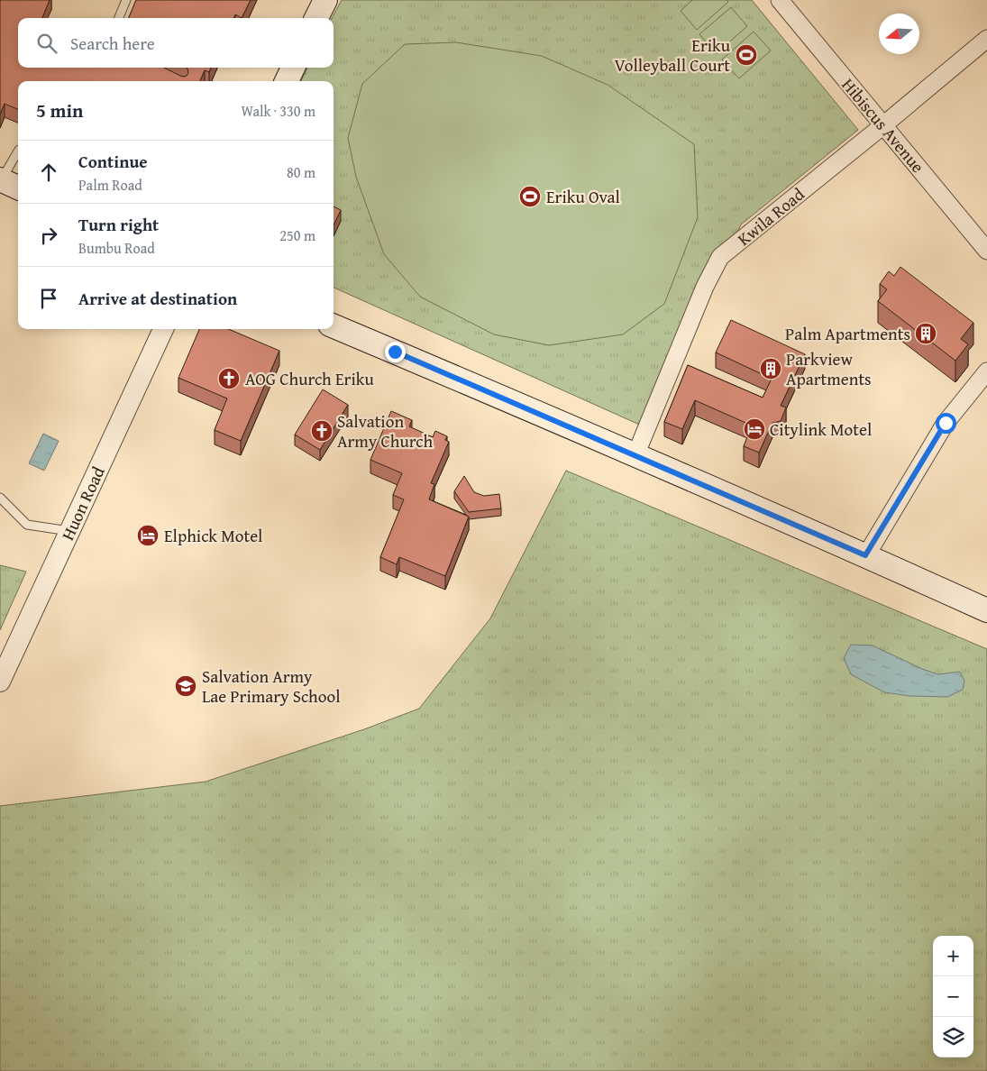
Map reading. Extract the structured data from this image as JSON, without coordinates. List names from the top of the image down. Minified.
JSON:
{"streets":{"street":["Hibiscus Avenue","Kwila Road","Huon Road"]},"crossings":[["Hibiscus Avenue","Kwila Road"]],"places":{"sports":["Eriku Volleyball Court","Eriku Oval"],"building":["Palm Apartments","Parkview Apartments"],"church":["AOG Church Eriku","Salvation Army Church"],"hotel":["Citylink Motel","Elphick Motel"],"school or university":["Salvation Army Lae Primary School"]},"north":"left","page":{"search":"Search here","heading":["5 min","Walk · 330 m"],"list":[["Continue","Palm Road","80 m"],["Turn right","Bumbu Road","250 m"],"Arrive at destination"],"map_buttons":["+","−"]}}
